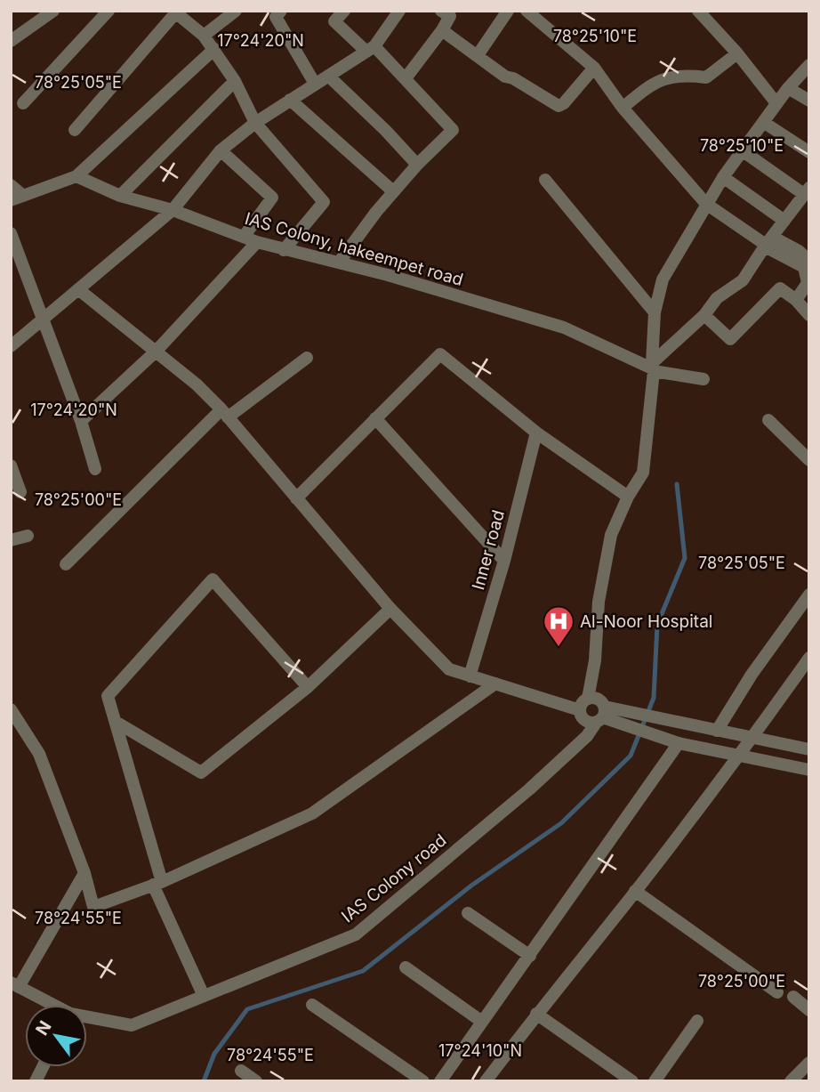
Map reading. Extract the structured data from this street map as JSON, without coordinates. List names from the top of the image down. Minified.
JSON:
{"streets":{"street":["IAS Colony, hakeempet road","Inner road","IAS Colony road"]},"places":{"hospital":["Al-Noor Hospital"]},"north":"top left","coordinates":["78°25'10\"E","17°24'20\"N","78°25'05\"E","78°25'00\"E","78°24'55\"E","17°24'10\"N"]}
